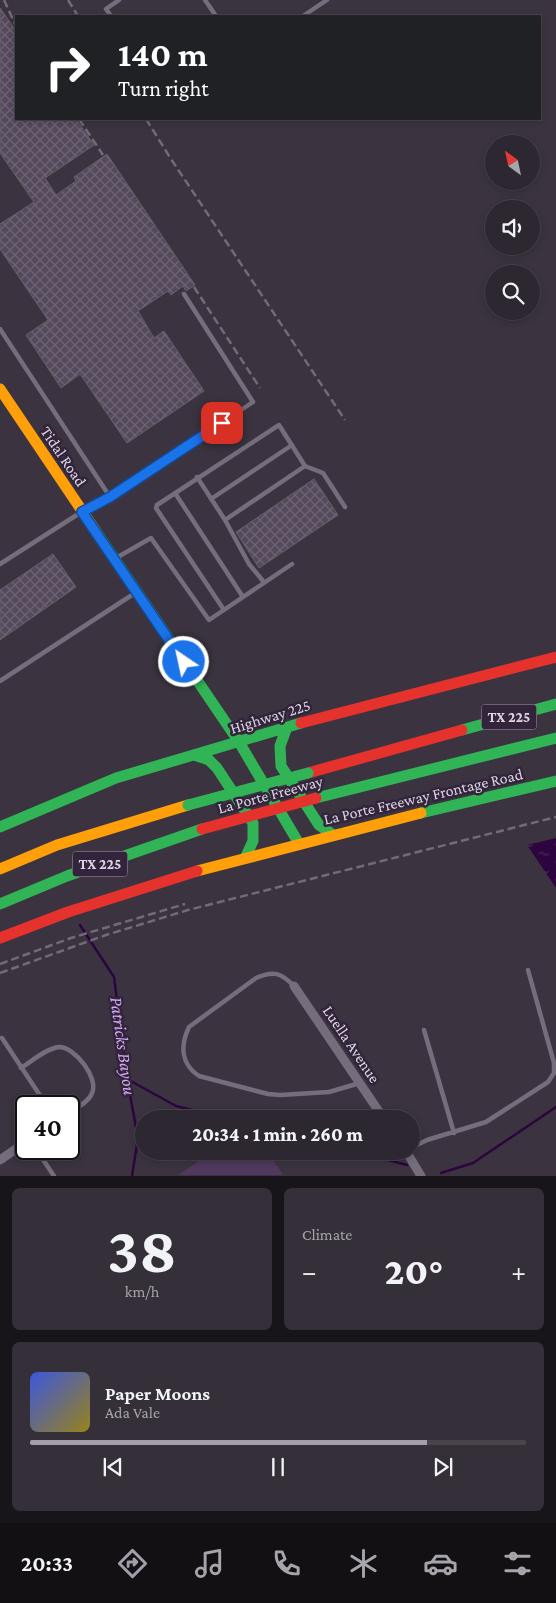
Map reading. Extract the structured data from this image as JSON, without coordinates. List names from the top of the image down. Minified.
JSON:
{"streets":{"main road":["Tidal Road","Highway 225","TX 225","La Porte Freeway","La Porte Freeway Frontage Road"],"street":["Luella Avenue"]},"crossings":[["Tidal Road","Highway 225"],["Tidal Road","La Porte Freeway Frontage Road"]],"water":["Patricks Bayou"],"north":"top left","page":{"turn":["140 m","Turn right"],"limit":"40","trip":"20:34 · 1 min · 260 m","tile":[["38","km/h"],"Climate"],"heat":["−","20°","+"],"song":["Paper Moons","Ada Vale"],"tabs":"20:33"}}
